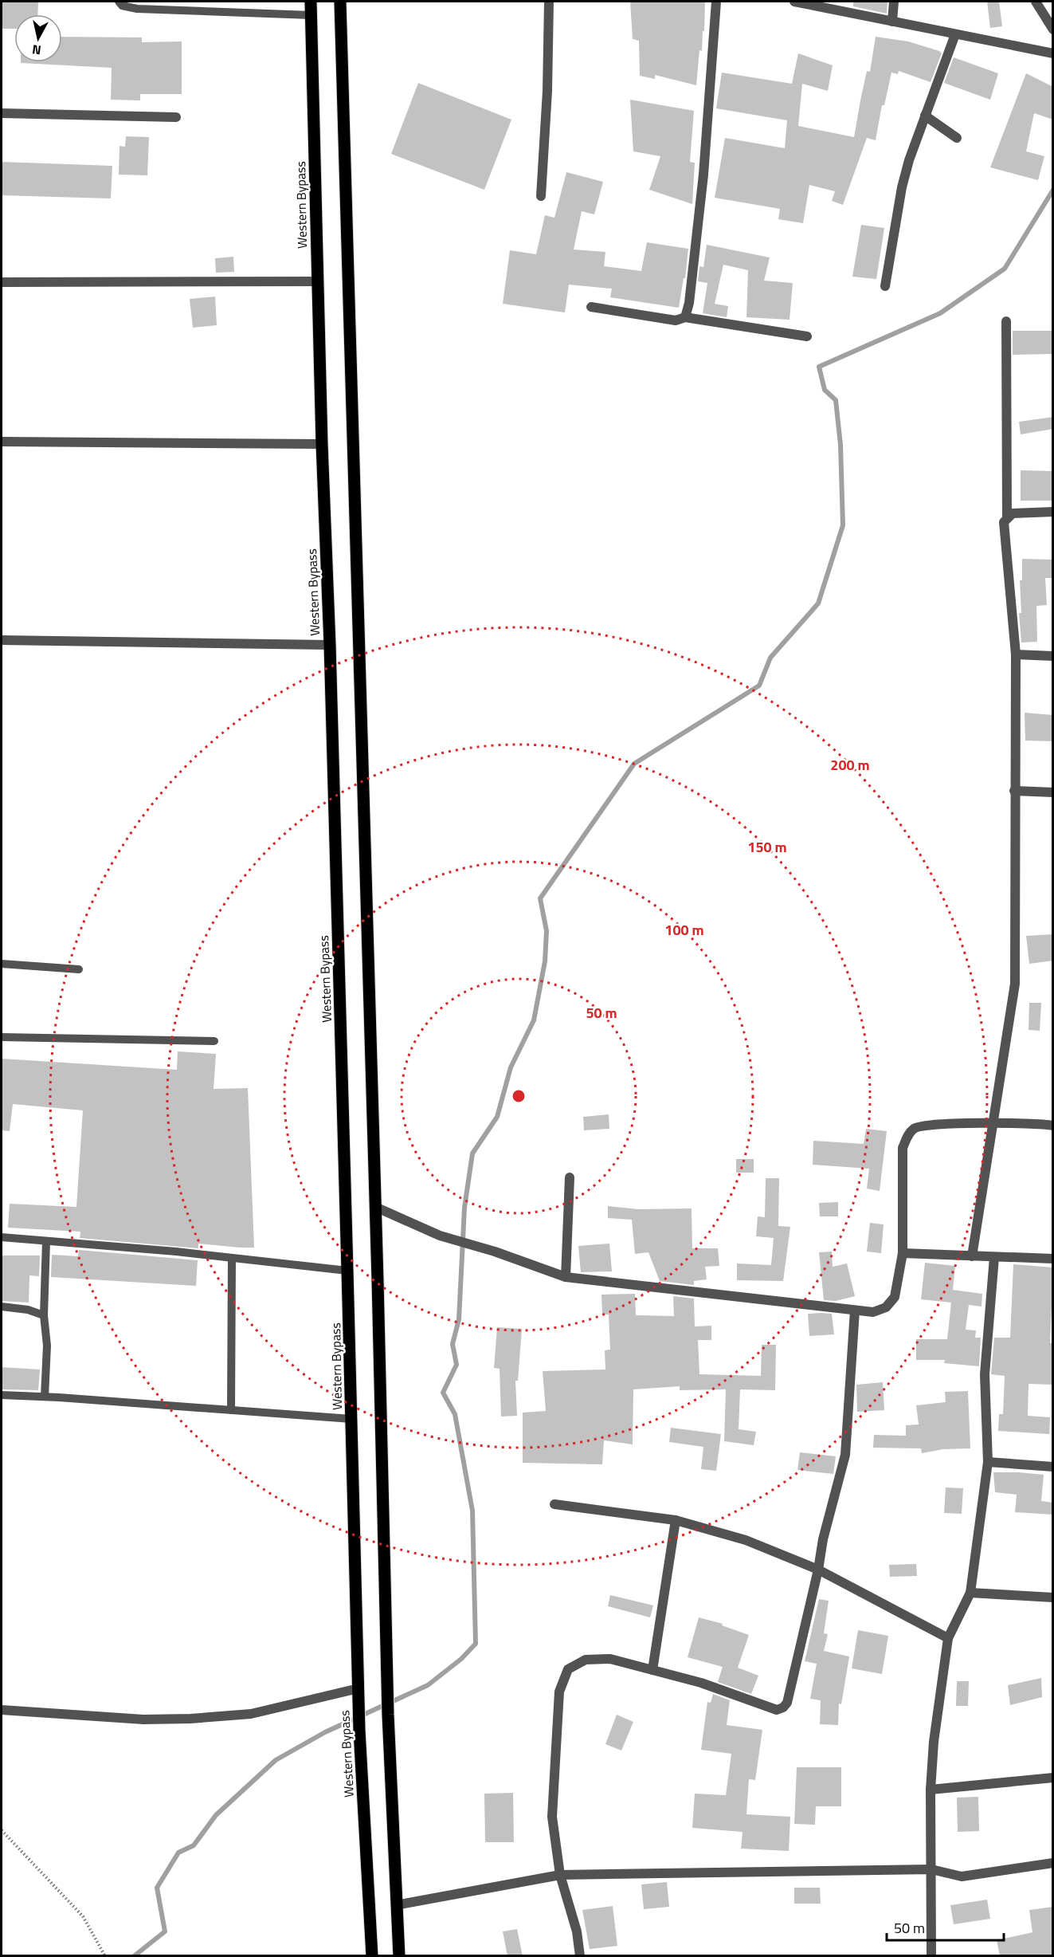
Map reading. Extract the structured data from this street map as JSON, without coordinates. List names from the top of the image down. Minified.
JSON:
{"streets":{"main road":["Western Bypass"]},"scale_bar":"50 m","north":"bottom","rings":["200 m","150 m","100 m","50 m"]}
